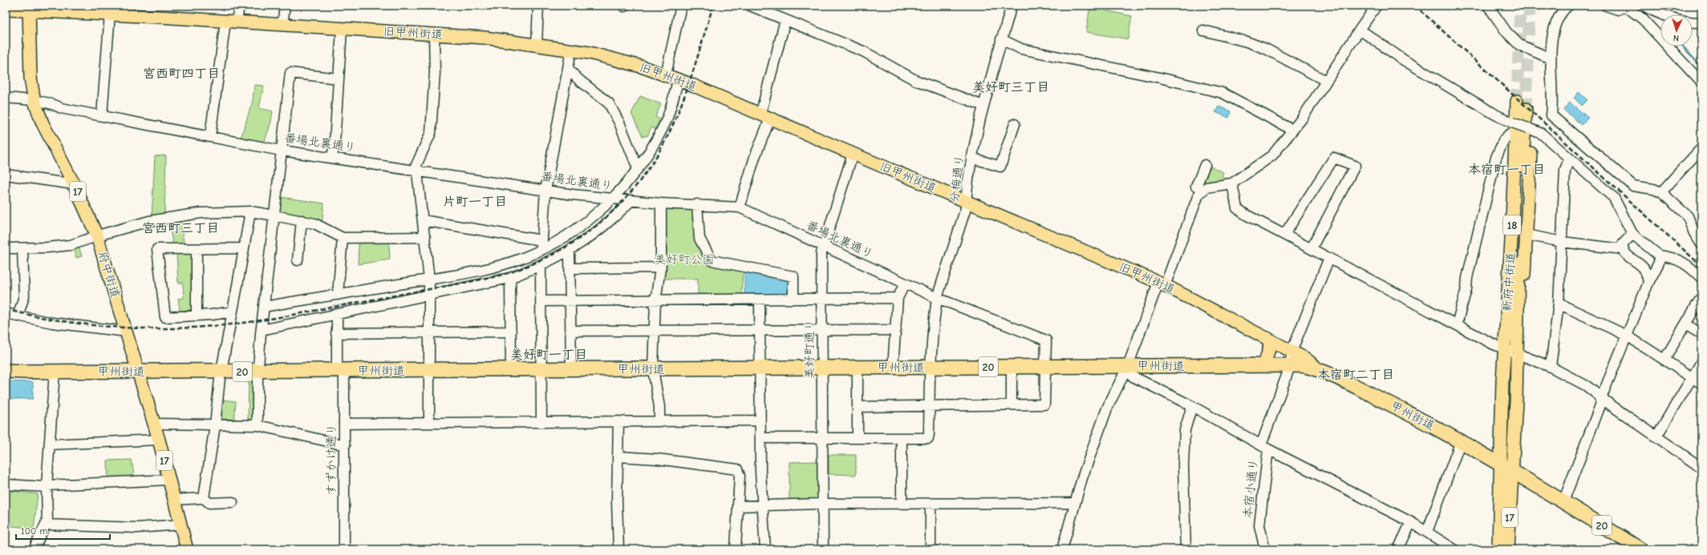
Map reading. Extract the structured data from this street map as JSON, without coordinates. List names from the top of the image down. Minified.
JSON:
{"streets":{"highway":["甲州街道","20"],"main road":["旧甲州街道","17","18","府中街道","新府中街道"],"street":["番場北裏通り","分梅通り","美好町通り","すずかけ通り","本宿小通り"]},"crossings":[["旧甲州街道","分梅通り"],["旧甲州街道","府中街道"],["旧甲州街道","美好町通り"],["旧甲州街道","甲州街道"],["旧甲州街道","20"],["旧甲州街道","本宿小通り"],["番場北裏通り","分梅通り"],["番場北裏通り","府中街道"],["番場北裏通り","美好町通り"],["番場北裏通り","甲州街道"],["分梅通り","甲州街道"],["17","新府中街道"],["17","甲州街道"],["17","20"],["府中街道","甲州街道"],["新府中街道","甲州街道"],["新府中街道","20"],["美好町通り","甲州街道"],["甲州街道","20"],["甲州街道","すずかけ通り"],["甲州街道","本宿小通り"],["20","本宿小通り"]],"districts":["宮西町四丁目","美好町三丁目","本宿町一丁目","片町一丁目","宮西町三丁目","美好町一丁目","本宿町二丁目"],"parks":["美好町公園"],"scale_bar":"100 m","north":"bottom"}
